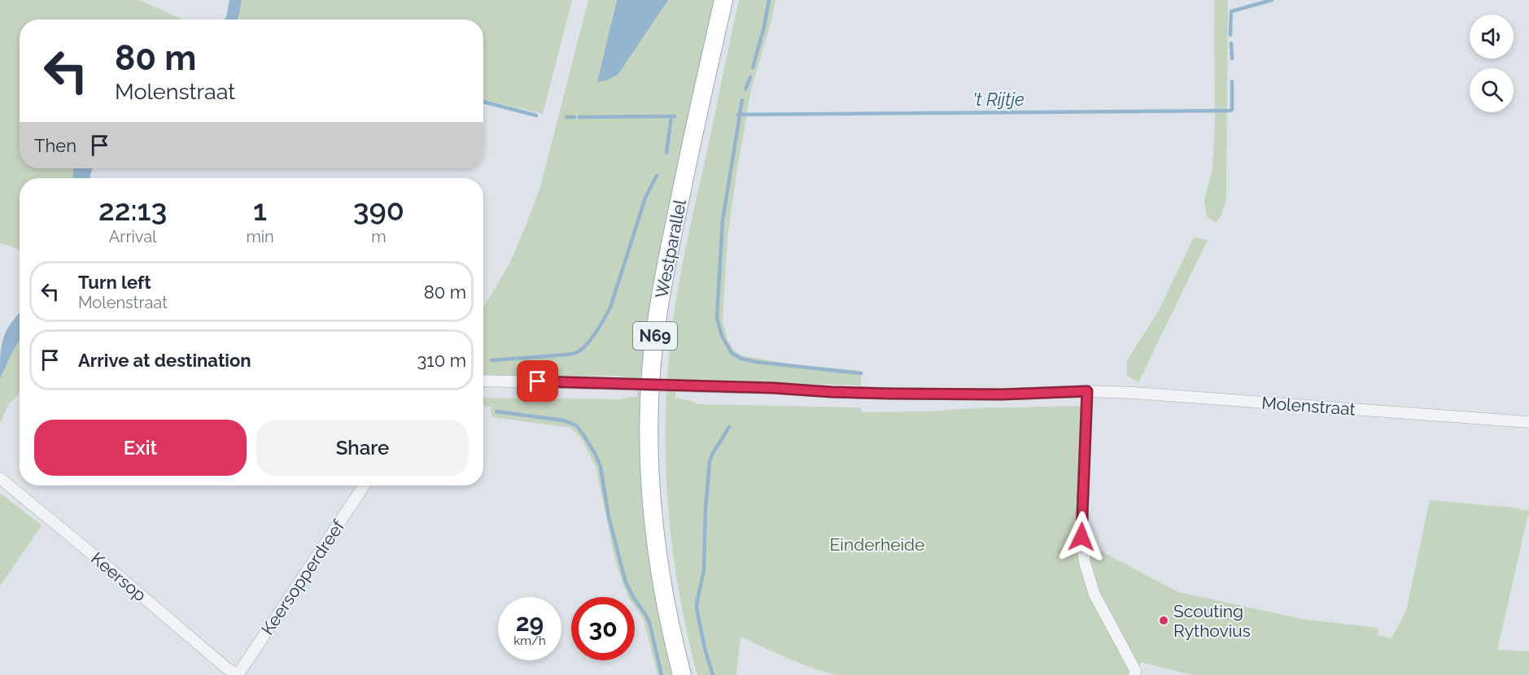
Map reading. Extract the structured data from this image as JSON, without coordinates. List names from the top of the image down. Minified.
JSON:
{"streets":{"main road":["Westparallel","N69"],"street":["Molenstraat","Keersop","Keersopperdreef"]},"crossings":[["Keersop","Keersopperdreef"]],"water":["'t Rijtje"],"parks":["Einderheide"],"places":["Scouting Rythovius"],"page":{"turn":["80 m","Molenstraat"],"then":"Then","eta":["22:13","Arrival","1","min","390","m"],"list":[{"name":"Turn left","note":"Molenstraat","value":"80 m"},{"name":"Arrive at destination","value":"310 m"}],"buttons":["Exit","Share"],"speed":"29 km/h","limit":"30"}}
